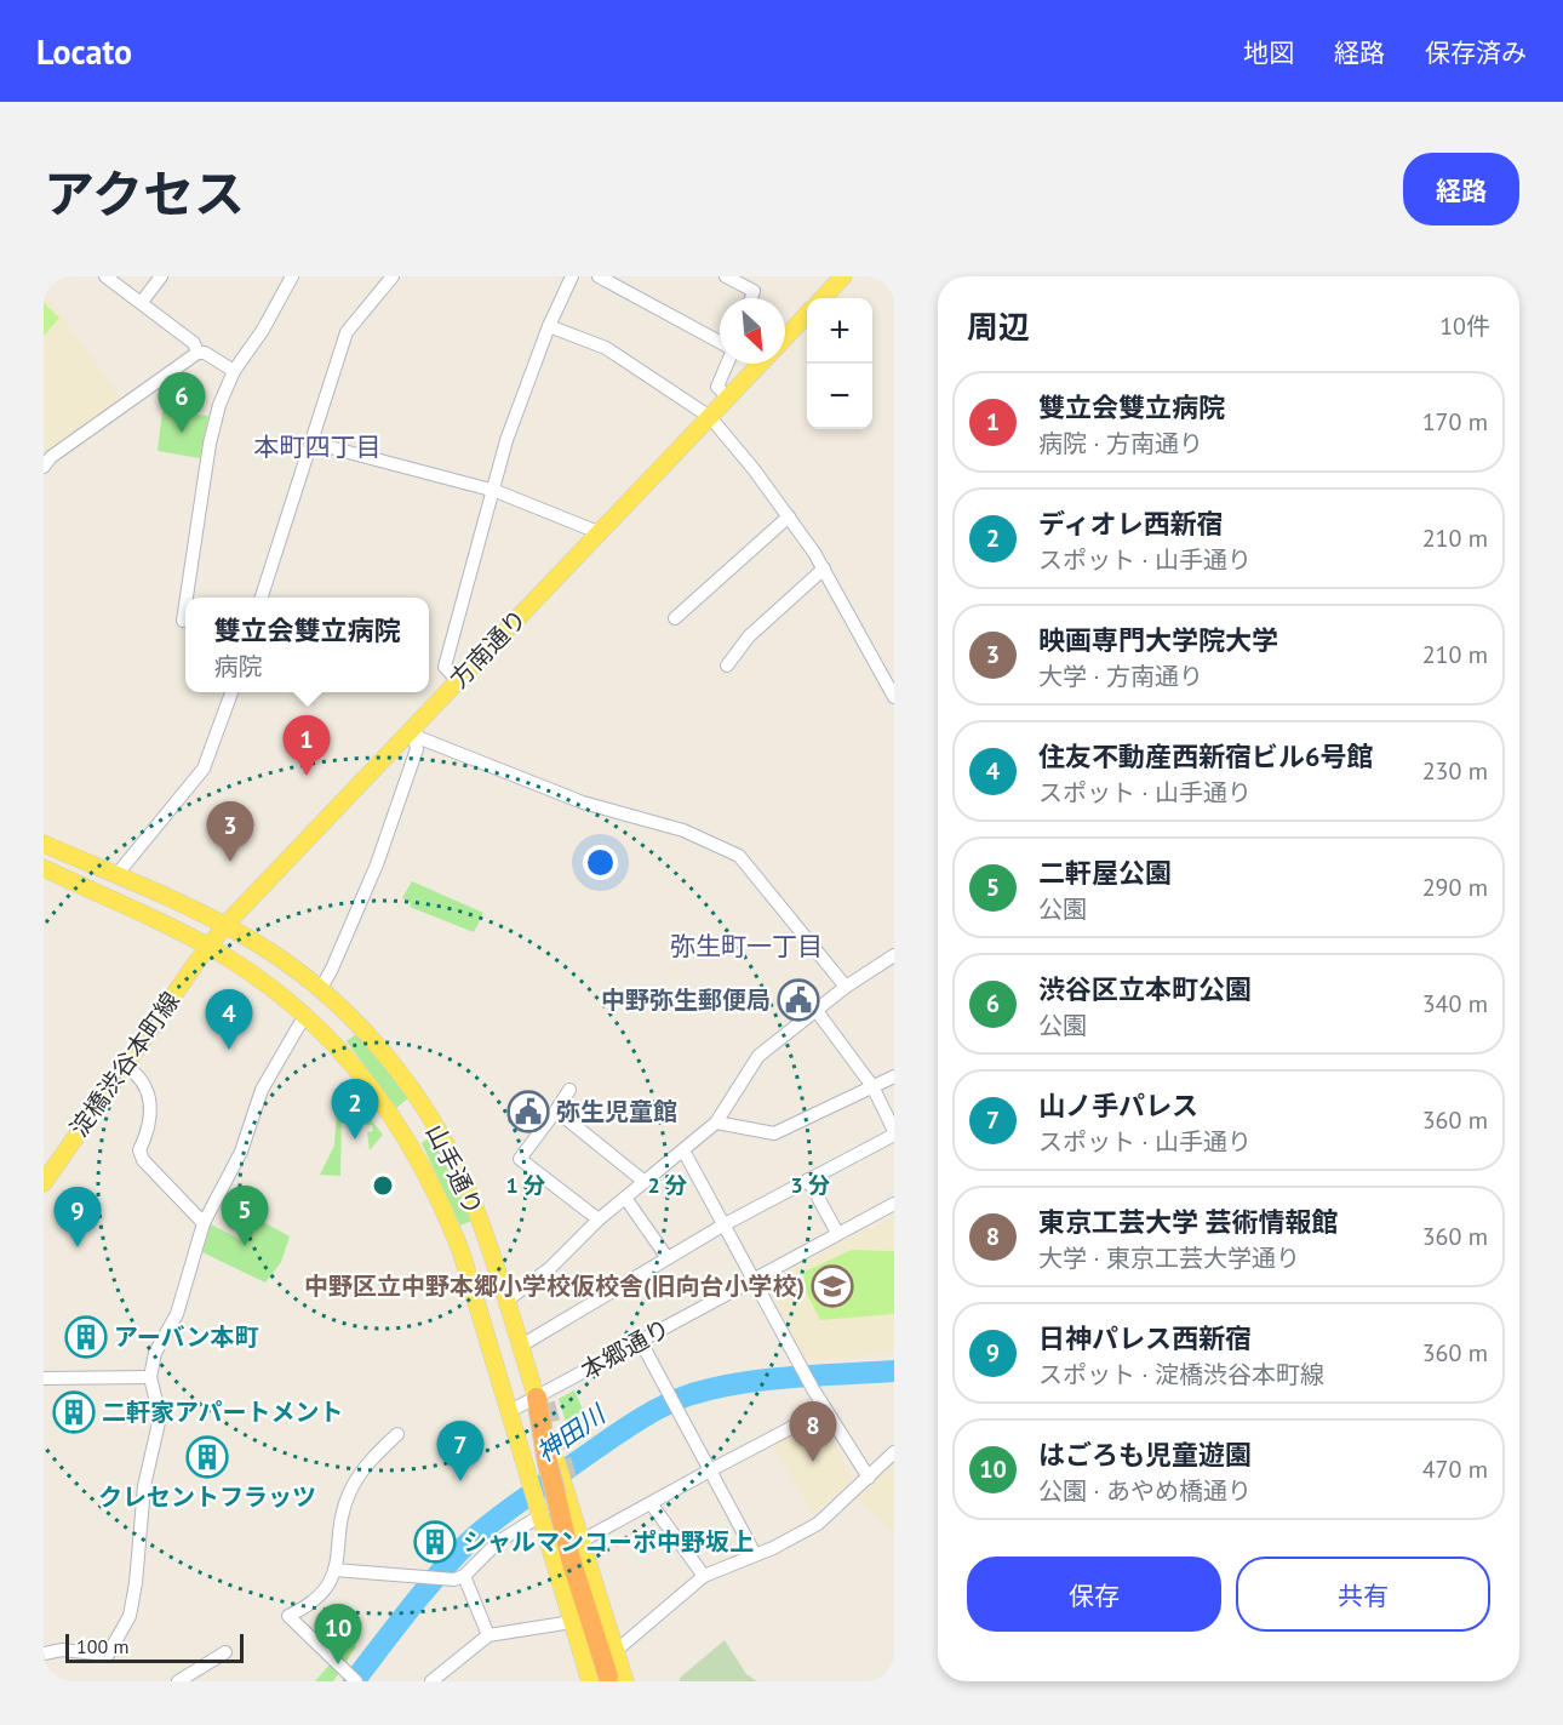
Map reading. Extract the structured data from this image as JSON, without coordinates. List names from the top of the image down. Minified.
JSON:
{"streets":{"main road":["方南通り","淀橋渋谷本町線","山手通り"],"street":["本郷通り"]},"crossings":[["方南通り","淀橋渋谷本町線"],["方南通り","山手通り"],["淀橋渋谷本町線","山手通り"],["山手通り","本郷通り"]],"districts":["本町四丁目","弥生町一丁目"],"water":["神田川"],"places":{"public building":["中野弥生郵便局","弥生児童館"],"school or university":["中野区立中野本郷小学校仮校舎(旧向台小学校)"],"building":["アーバン本町","二軒家アパートメント","クレセントフラッツ","シャルマンコーポ中野坂上"]},"scale_bar":"100 m","north":"bottom right","page":{"header":"Locato","nav":["地図","経路","保存済み"],"title":"アクセス","buttons":["経路",["保存","共有"]],"heading":["周辺","10件"],"map_buttons":["+","−"],"list":[{"mark":"1","name":"雙立会雙立病院","note":"病院 · 方南通り","value":"170 m"},{"mark":"2","name":"ディオレ西新宿","note":"スポット · 山手通り","value":"210 m"},{"mark":"3","name":"映画専門大学院大学","note":"大学 · 方南通り","value":"210 m"},{"mark":"4","name":"住友不動産西新宿ビル6号館","note":"スポット · 山手通り","value":"230 m"},{"mark":"5","name":"二軒屋公園","note":"公園","value":"290 m"},{"mark":"6","name":"渋谷区立本町公園","note":"公園","value":"340 m"},{"mark":"7","name":"山ノ手パレス","note":"スポット · 山手通り","value":"360 m"},{"mark":"8","name":"東京工芸大学 芸術情報館","note":"大学 · 東京工芸大学通り","value":"360 m"},{"mark":"9","name":"日神パレス西新宿","note":"スポット · 淀橋渋谷本町線","value":"360 m"},{"mark":"10","name":"はごろも児童遊園","note":"公園 · あやめ橋通り","value":"470 m"}],"pins":["6","1","3","4","2","5","9","8","7","10"],"popup":["雙立会雙立病院","病院"],"scale":"100 m"},"rings":["1 分","2 分","3 分"]}
